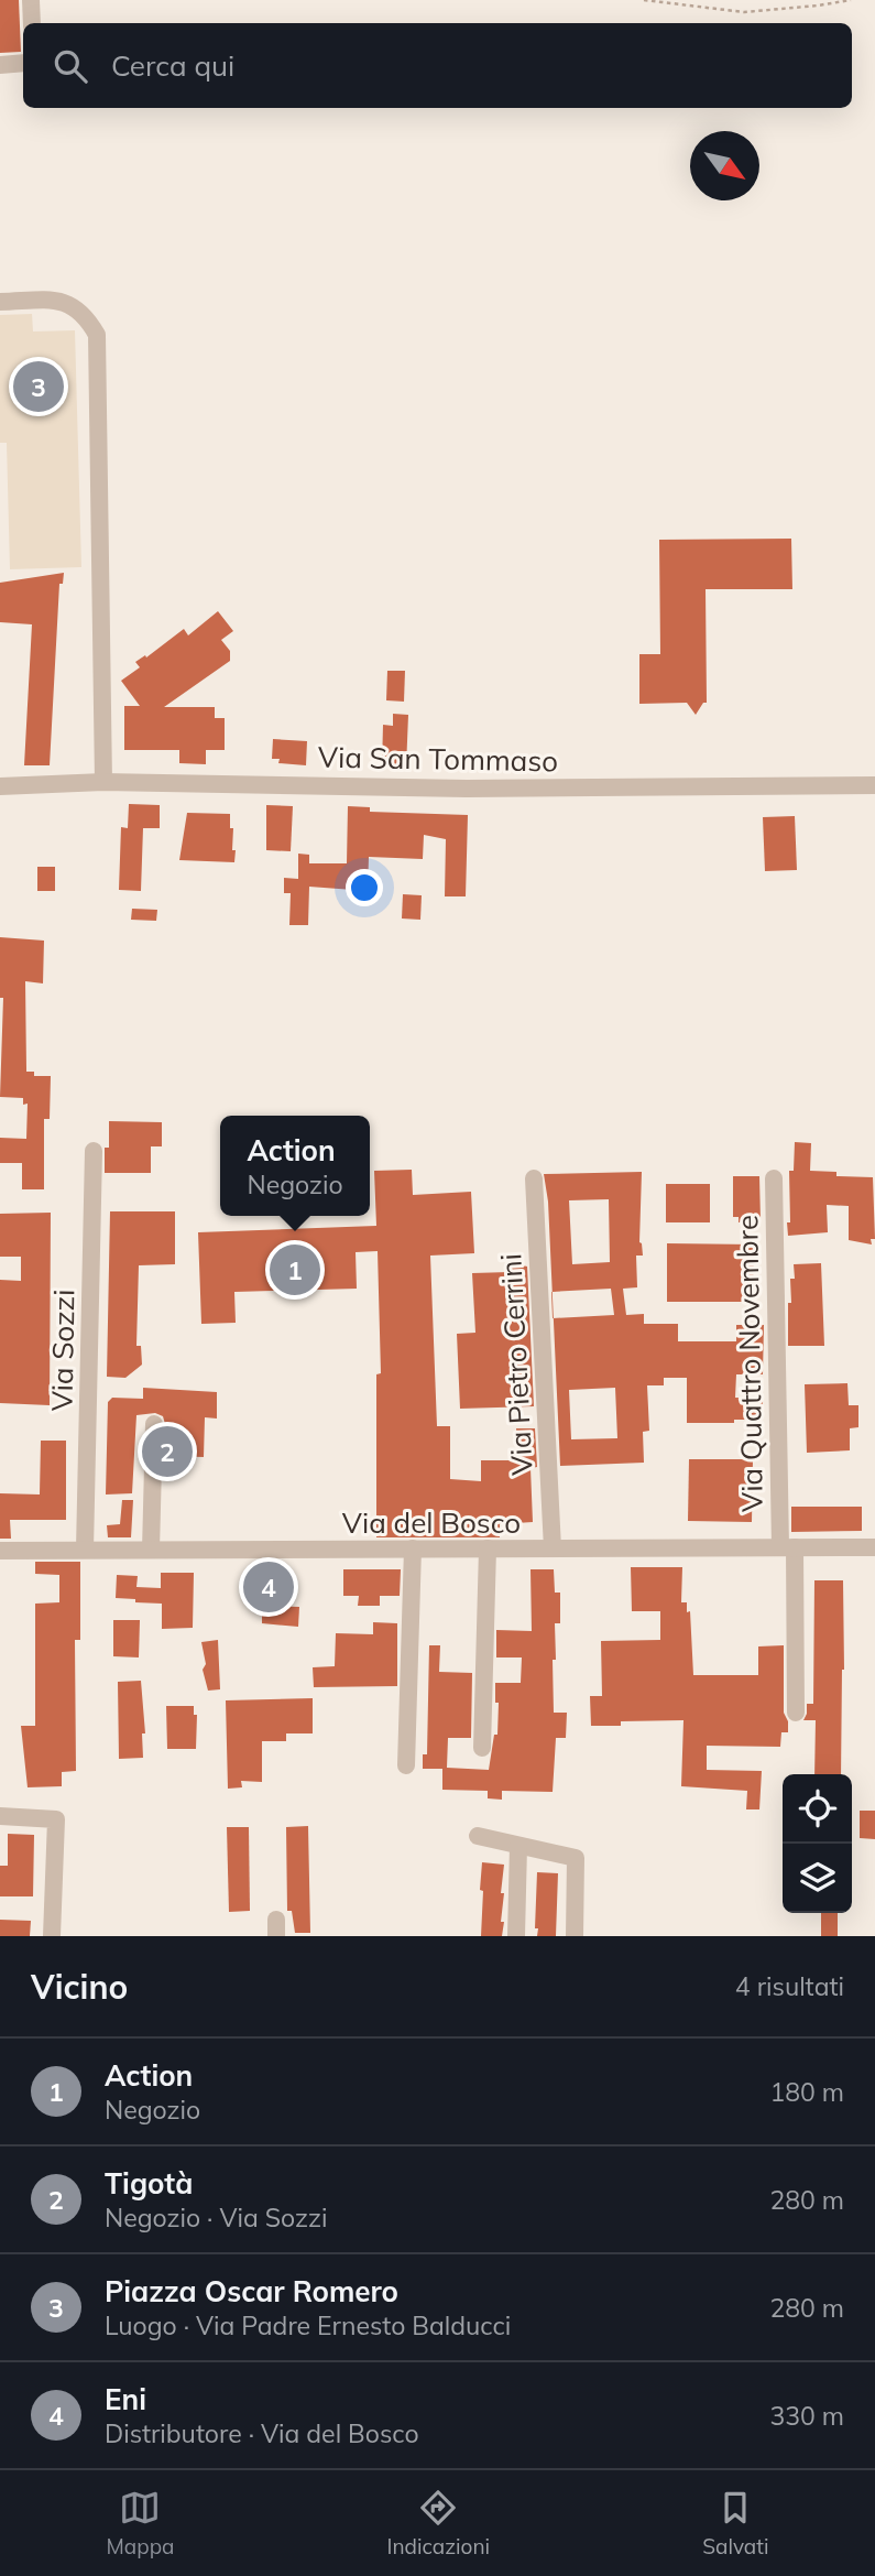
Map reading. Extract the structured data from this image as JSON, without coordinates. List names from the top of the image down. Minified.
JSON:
{"streets":{"street":["Via San Tommaso","Via Sozzi","Via Quattro Novembre","Via Pietro Cerrini","Via del Bosco"]},"crossings":[["Via Sozzi","Via del Bosco"],["Via Quattro Novembre","Via del Bosco"],["Via Pietro Cerrini","Via del Bosco"]],"north":"bottom right","page":{"search":"Cerca qui","pins":["3","1","2","4"],"popup":["Action","Negozio"],"heading":["Vicino","4 risultati"],"list":[{"mark":"1","name":"Action","note":"Negozio","value":"180 m"},{"mark":"2","name":"Tigotà","note":"Negozio · Via Sozzi","value":"280 m"},{"mark":"3","name":"Piazza Oscar Romero","note":"Luogo · Via Padre Ernesto Balducci","value":"280 m"},{"mark":"4","name":"Eni","note":"Distributore · Via del Bosco","value":"330 m"}],"nav":["Mappa","Indicazioni","Salvati"]}}
